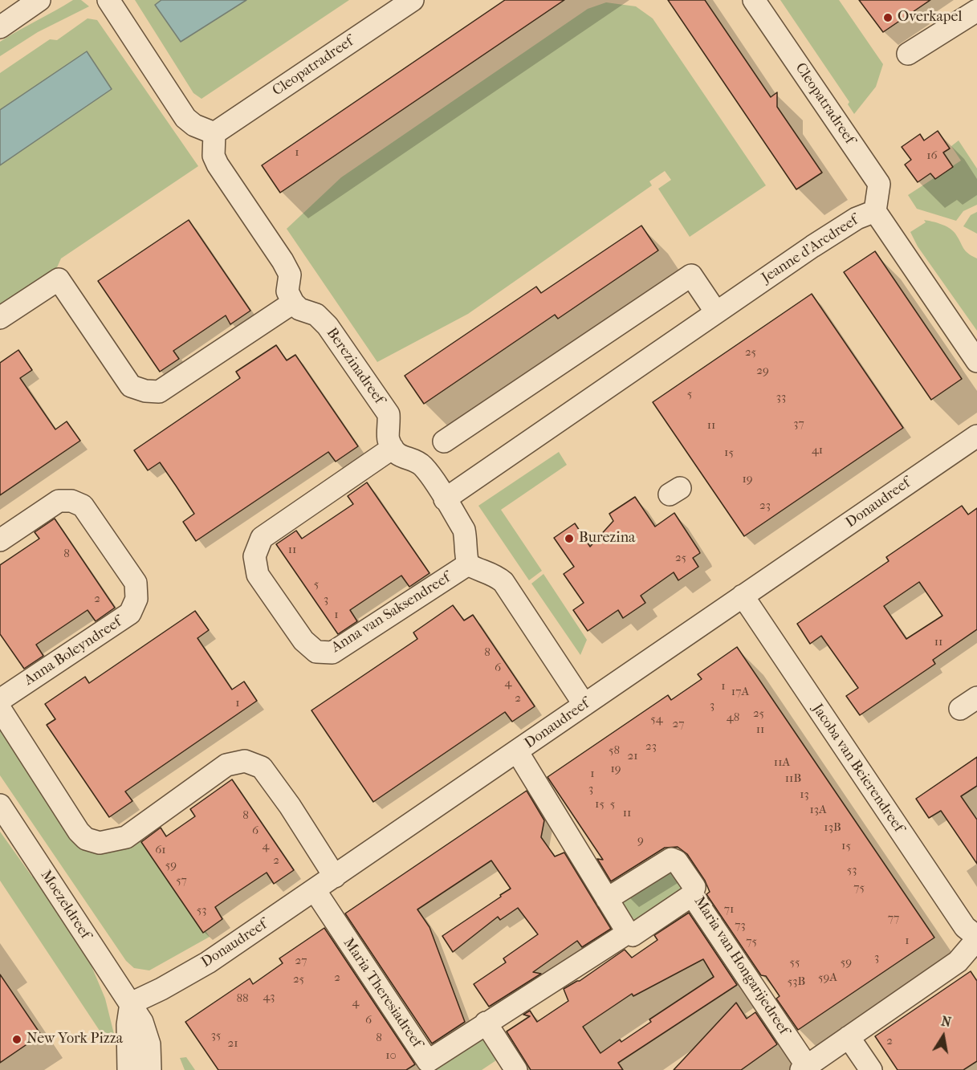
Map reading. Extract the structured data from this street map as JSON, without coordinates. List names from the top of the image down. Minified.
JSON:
{"streets":{"street":["Cleopatradreef","Jeanne d'Arcdreef","Berezinadreef","Donaudreef","Anna van Saksendreef","Anna Boleyndreef","Jacoba van Beierendreef","Moezeldreef","Maria van Hongarijedreef","Maria Theresiadreef"]},"crossings":[["Cleopatradreef","Jeanne d'Arcdreef"],["Berezinadreef","Anna van Saksendreef"],["Donaudreef","Jacoba van Beierendreef"],["Donaudreef","Moezeldreef"],["Donaudreef","Maria Theresiadreef"],["Maria van Hongarijedreef","Maria Theresiadreef"]],"places":["Overkapel","Burezina","New York Pizza"],"house_numbers":["1","16","25","29","5","33","37","11","41","15","19","23","11","8","25","5","2","3","1","11","8","6","4","1","17A","2","1","3","25","48","54","27","11","23","58","21","11A","19","1","11B","3","13","15","5","13A","11","8","13B","6","9","4","15","61","2","59","53","57","75","71","53","77","73","1","75","3","27","55","59","2","59A","25","53B","43","88","4","6","35","8","2","21","10"],"north":"top"}
